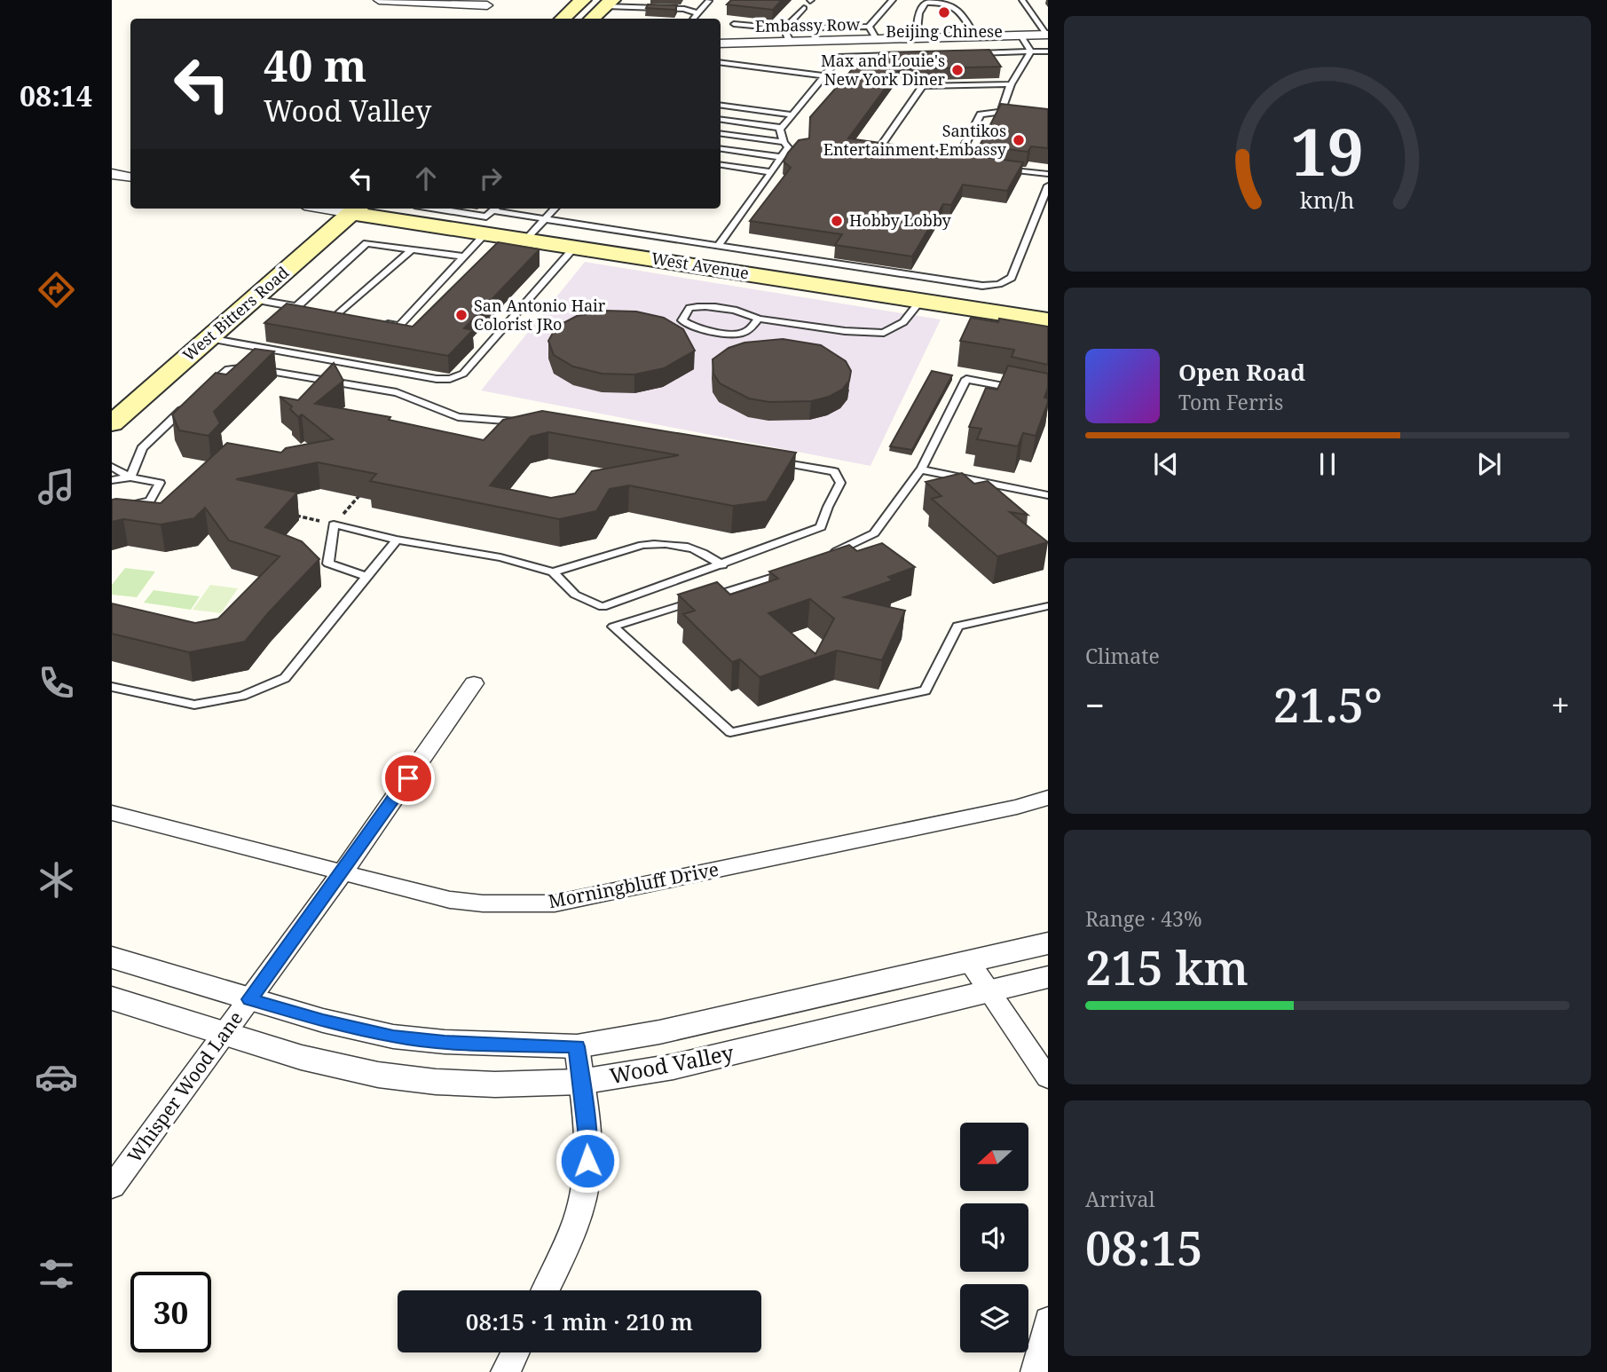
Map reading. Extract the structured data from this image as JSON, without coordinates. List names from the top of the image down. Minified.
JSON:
{"streets":{"main road":["West Avenue","West Bitters Road"],"street":["Embassy Row","Morningbluff Drive","Wood Valley","Whisper Wood Lane"]},"crossings":[["West Avenue","West Bitters Road"],["Morningbluff Drive","Whisper Wood Lane"],["Wood Valley","Whisper Wood Lane"]],"places":["Beijing Chinese","Max and Louie's New York Diner","Santikos Entertainment Embassy","Hobby Lobby","San Antonio Hair Colorist JRo"],"north":"left","page":{"tabs":"08:14","turn":["40 m","Wood Valley"],"song":["Open Road","Tom Ferris"],"tile":["Climate",["Range · 43%","215 km"],["Arrival","08:15"]],"heat":["−","21.5°","+"],"limit":"30","trip":"08:15 · 1 min · 210 m","gauge":["19","km/h"]}}
